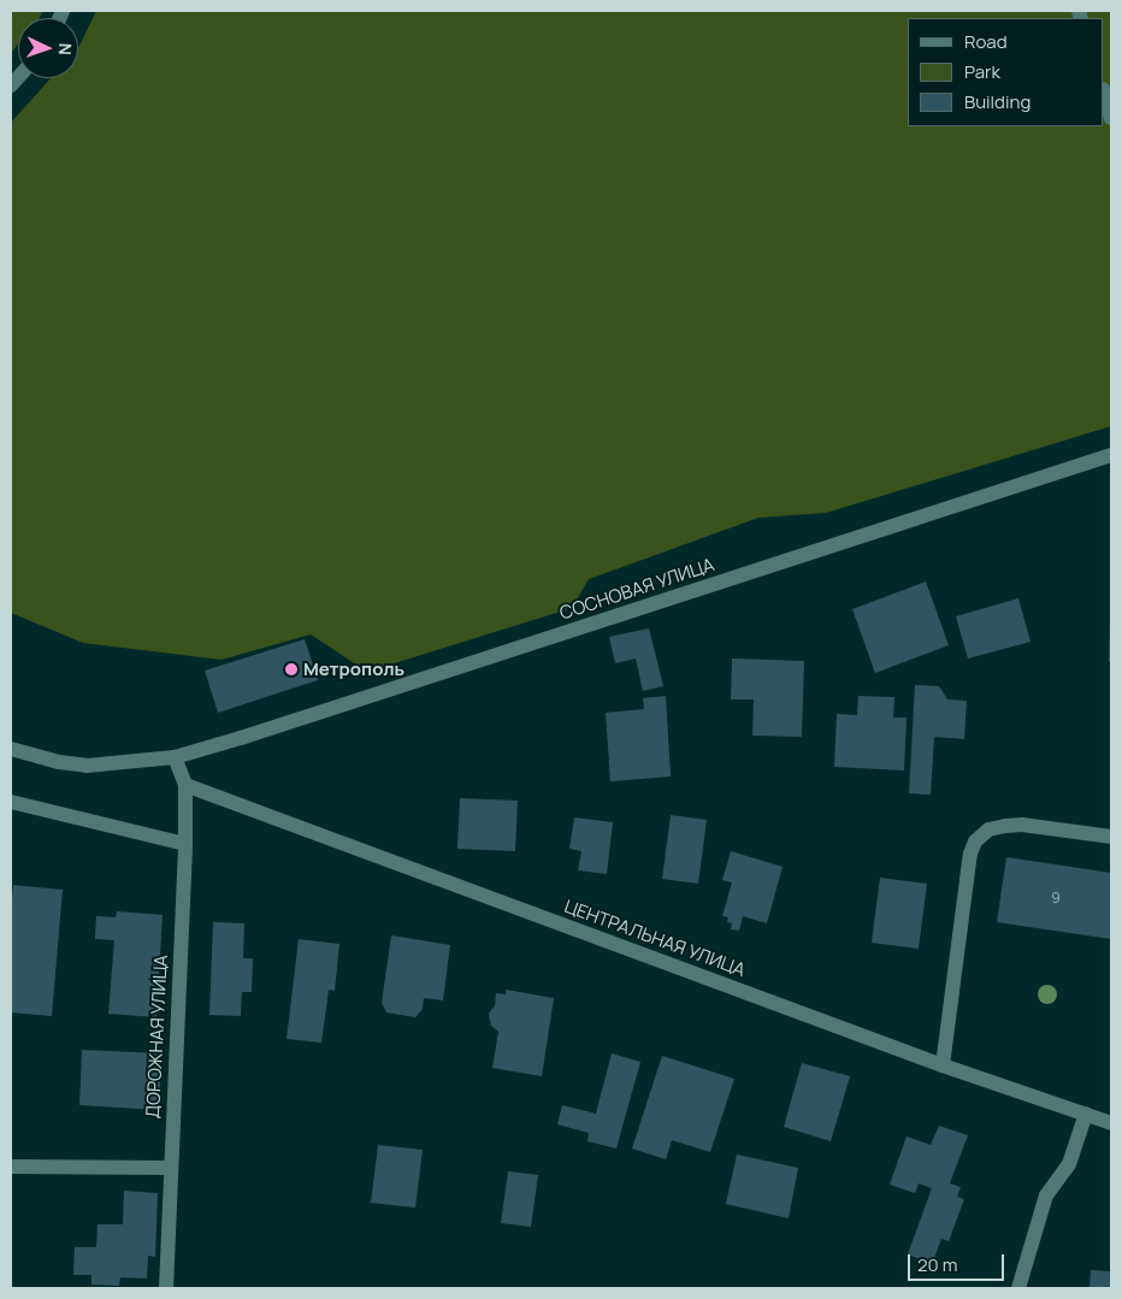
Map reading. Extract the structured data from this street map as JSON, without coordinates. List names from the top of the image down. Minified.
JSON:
{"streets":{"street":["СОСНОВАЯ УЛИЦА","ЦЕНТРАЛЬНАЯ УЛИЦА","ДОРОЖНАЯ УЛИЦА"]},"crossings":[["ЦЕНТРАЛЬНАЯ УЛИЦА","ДОРОЖНАЯ УЛИЦА"]],"places":["Метрополь"],"house_numbers":["9"],"legend":["Road","Park","Building"],"scale_bar":"20 m","north":"right"}
